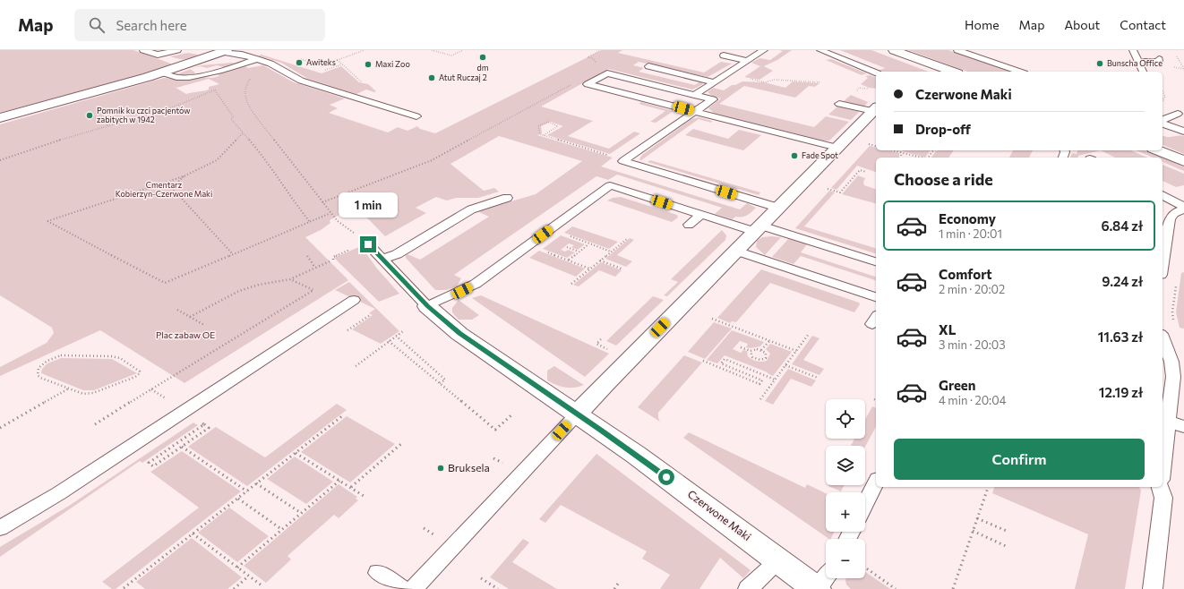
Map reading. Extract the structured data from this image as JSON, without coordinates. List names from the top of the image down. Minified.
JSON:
{"streets":{"street":["Czerwone Maki"]},"parks":["Cmentarz Kobierzyn-Czerwone Maki","Plac zabaw OE"],"places":["dm","Awiteks","Bunscha Office","Maxi Zoo","Atut Ruczaj 2","Pomnik ku czci pacjentów zabitych w 1942","Fade Spot","Bruksela"],"page":{"header":"Map","search":"Search here","nav":["Home","Map","About","Contact"],"banner":["Czerwone Maki","Drop-off"],"heading":"Choose a ride","bubble":"1 min","list":[{"name":"Economy","note":"1 min · 20:01","value":"6.84 zł"},{"name":"Comfort","note":"2 min · 20:02","value":"9.24 zł"},{"name":"XL","note":"3 min · 20:03","value":"11.63 zł"},{"name":"Green","note":"4 min · 20:04","value":"12.19 zł"}],"map_buttons":["+","−"],"buttons":"Confirm"}}
